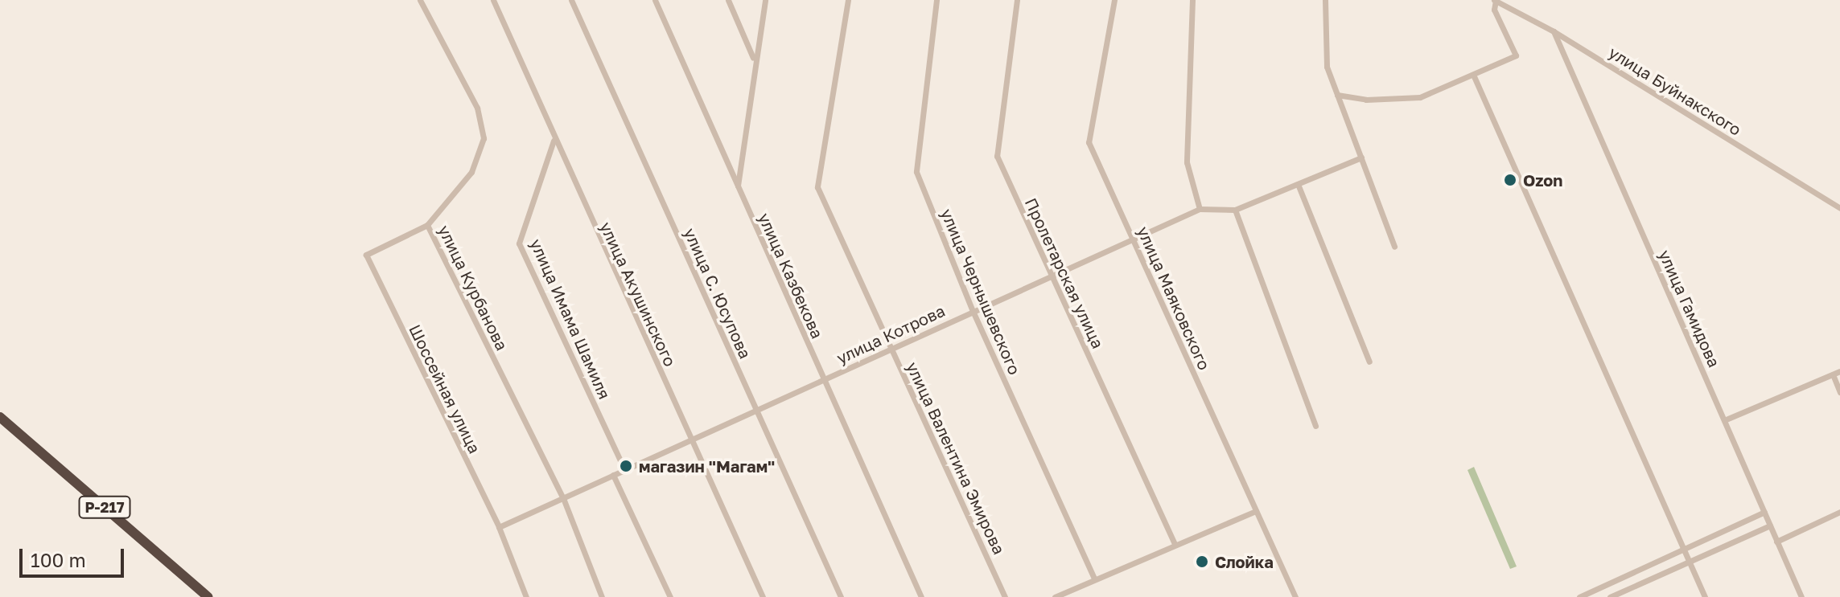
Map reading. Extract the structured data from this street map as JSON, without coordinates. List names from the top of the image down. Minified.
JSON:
{"streets":{"highway":["Р-217"],"street":["улица Буйнакского","Пролетарская улица","улица Казбекова","улица Курбанова","улица Чернышевского","улица С. Юсупова","улица Акушинского","улица Маяковского","улица Гамидова","улица Имама Шамиля","улица Котрова","Шоссейная улица","улица Валентина Эмирова"]},"crossings":[["улица Буйнакского","улица Гамидова"],["Пролетарская улица","улица Котрова"],["улица Казбекова","улица Котрова"],["улица Курбанова","улица Котрова"],["улица Курбанова","Шоссейная улица"],["улица Чернышевского","улица Котрова"],["улица С. Юсупова","улица Котрова"],["улица Акушинского","улица Имама Шамиля"],["улица Акушинского","улица Котрова"],["улица Маяковского","улица Котрова"],["улица Имама Шамиля","улица Котрова"],["улица Котрова","Шоссейная улица"],["улица Котрова","улица Валентина Эмирова"]],"places":["Ozon","магазин \"Магам\"","Слойка"],"scale_bar":"100 m"}
